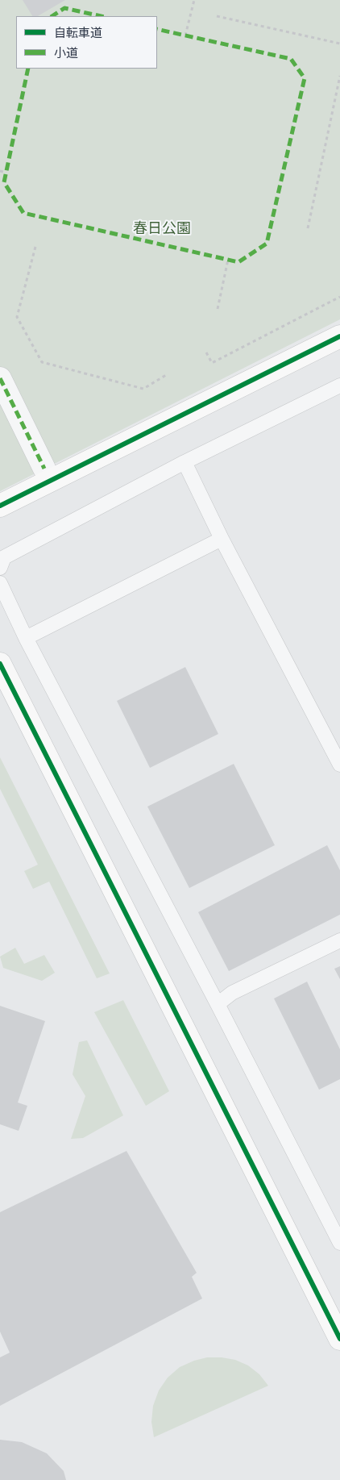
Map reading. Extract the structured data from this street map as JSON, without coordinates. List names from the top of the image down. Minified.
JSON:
{"parks":["春日公園"],"legend":["自転車道","小道"]}
